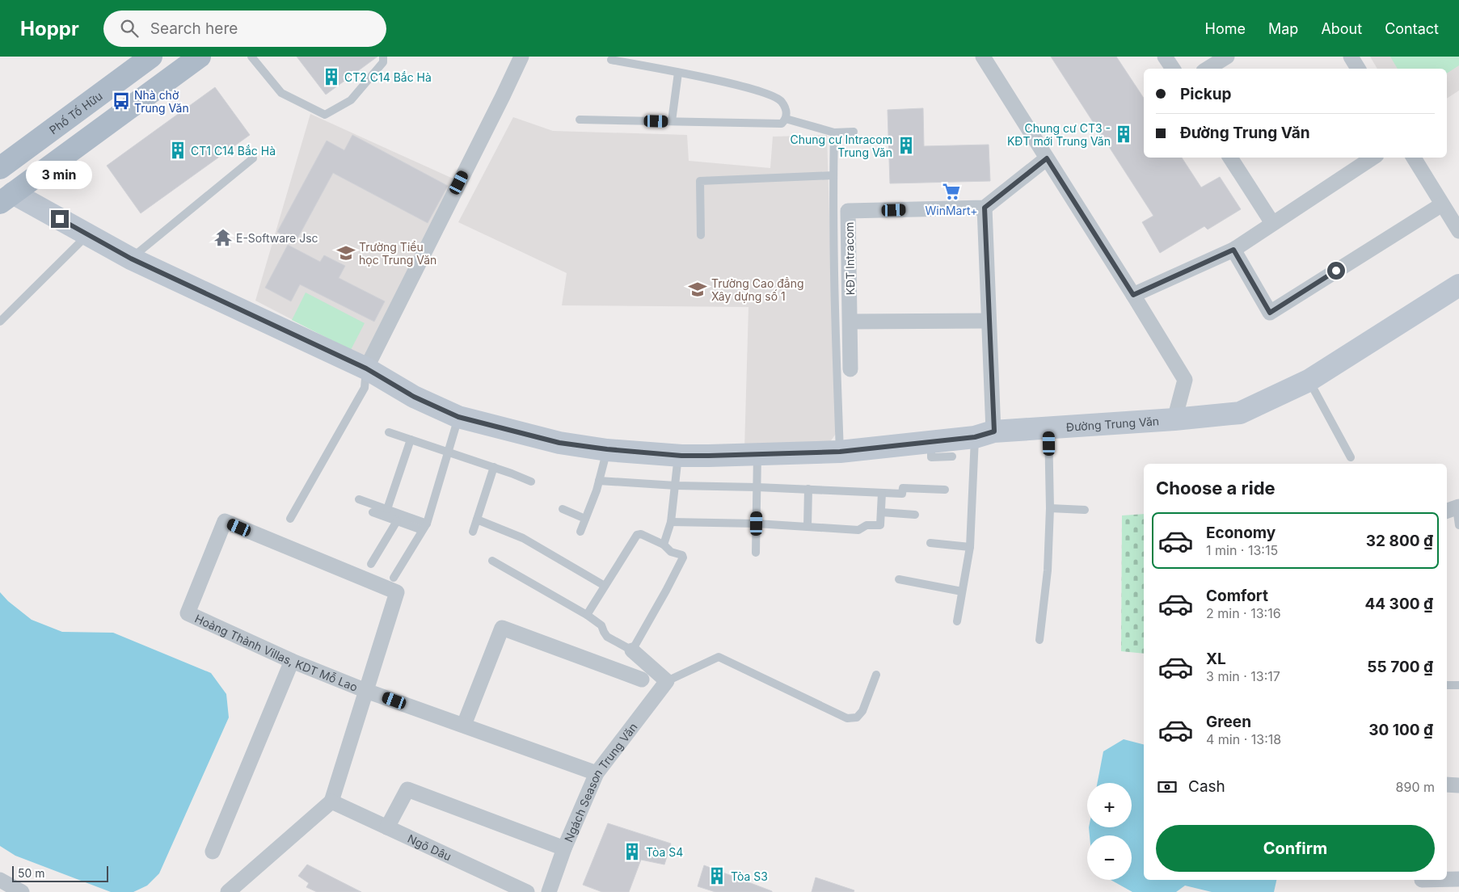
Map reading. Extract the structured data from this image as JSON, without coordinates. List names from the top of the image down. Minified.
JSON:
{"streets":{"main road":["Phố Tố Hữu"],"street":["KĐT Intracom","Đường Trung Văn","Hoàng Thành Villas, KDT Mỗ Lao","Ngách Season Trung Văn","Ngõ Dâu"]},"crossings":[["Hoàng Thành Villas, KDT Mỗ Lao","Ngách Season Trung Văn"]],"places":{"building":["CT2 C14 Bắc Hà","Chung cư CT3 - KĐT mới Trung Văn","Chung cư Intracom Trung Văn","CT1 C14 Bắc Hà","Tòa S4","Tòa S3"],"bus stop":["Nhà chờ Trung Văn"],"supermarket":["WinMart+"],"temple":["E-Software Jsc"],"school or university":["Trường Tiểu học Trung Văn","Trường Cao đẳng Xây dựng số 1"]},"scale_bar":"50 m","page":{"header":"Hoppr","search":"Search here","nav":["Home","Map","About","Contact"],"banner":["Pickup","Đường Trung Văn"],"bubble":"3 min","heading":"Choose a ride","list":[{"name":"Economy","note":"1 min · 13:15","value":"32 800 ₫"},{"name":"Comfort","note":"2 min · 13:16","value":"44 300 ₫"},{"name":"XL","note":"3 min · 13:17","value":"55 700 ₫"},{"name":"Green","note":"4 min · 13:18","value":"30 100 ₫"}],"pay":["Cash","890 m"],"map_buttons":["+","−"],"buttons":"Confirm","scale":"50 m"}}
